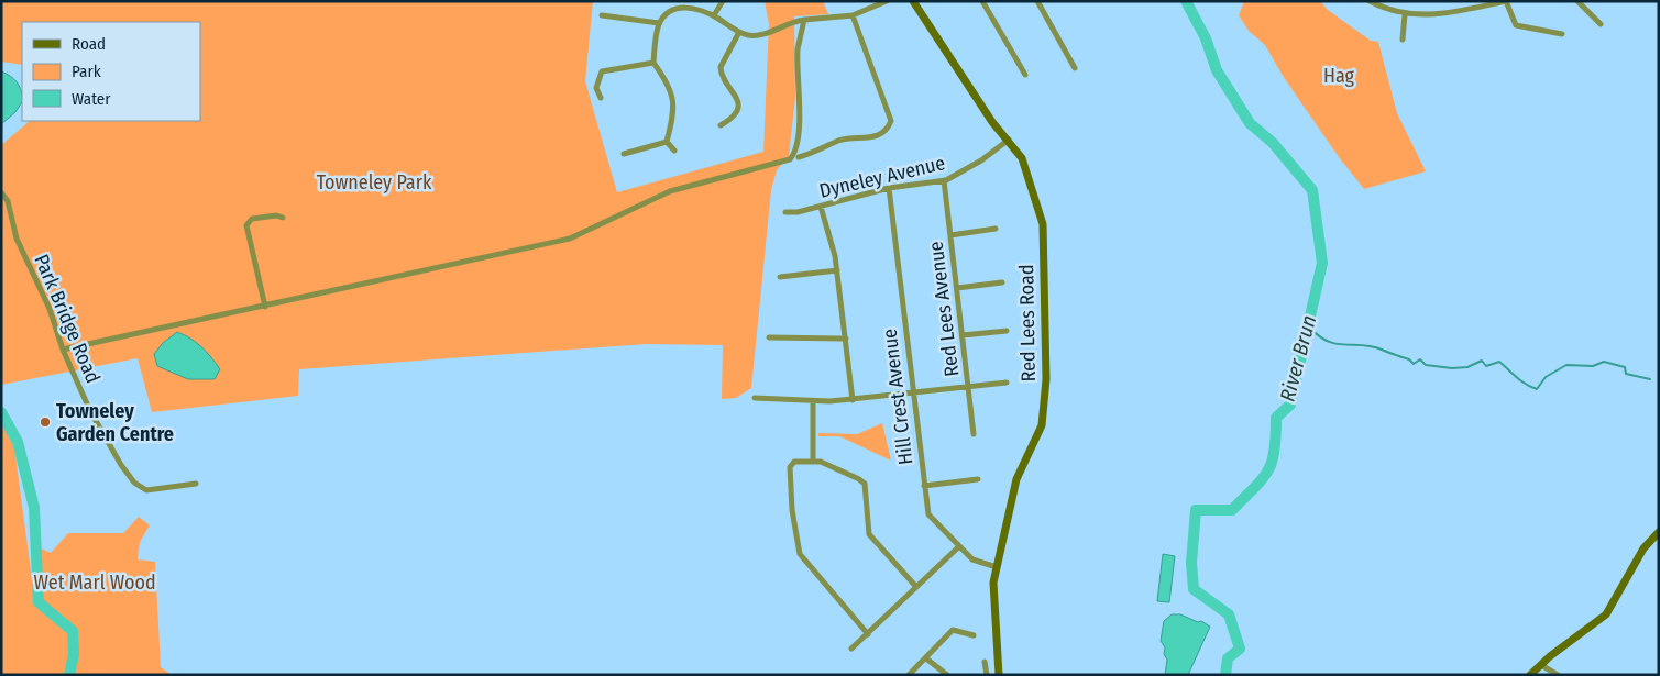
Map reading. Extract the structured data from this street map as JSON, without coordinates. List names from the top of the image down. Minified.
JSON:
{"streets":{"street":["Dyneley Avenue","Red Lees Avenue","Park Bridge Road","Red Lees Road","Hill Crest Avenue"]},"crossings":[["Dyneley Avenue","Red Lees Avenue"],["Dyneley Avenue","Red Lees Road"],["Dyneley Avenue","Hill Crest Avenue"],["Red Lees Road","Hill Crest Avenue"]],"water":["River Brun"],"parks":["Hag","Towneley Park","Wet Marl Wood"],"places":["Towneley Garden Centre"],"legend":["Road","Park","Water"]}
